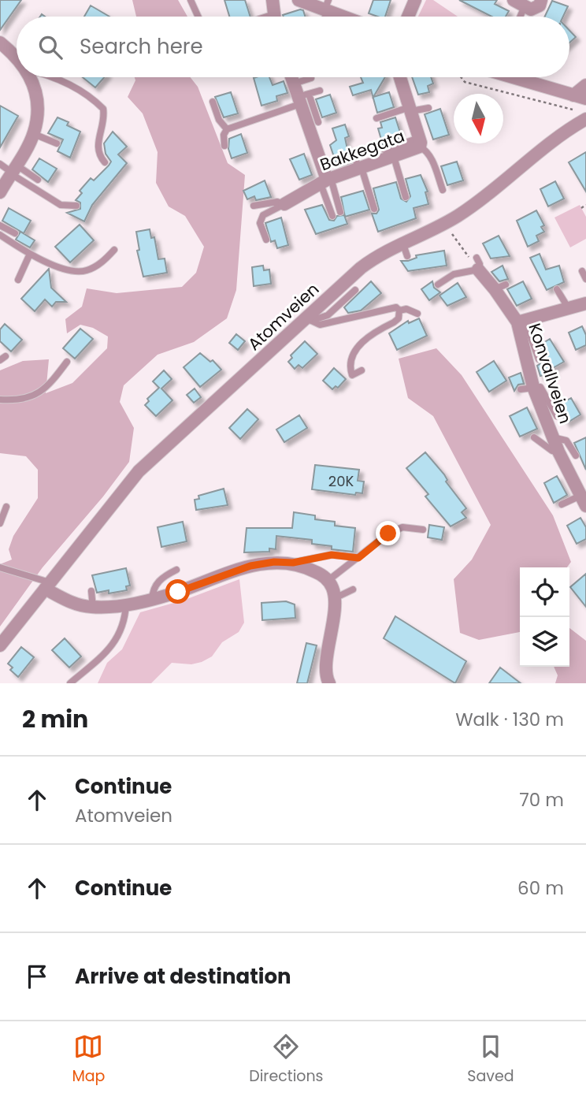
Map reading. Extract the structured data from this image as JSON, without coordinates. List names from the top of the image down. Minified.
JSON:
{"streets":{"street":["Bakkegata","Atomveien","Konvallveien"]},"house_numbers":["20K"],"north":"bottom","page":{"search":"Search here","heading":["2 min","Walk · 130 m"],"list":[["Continue","Atomveien","70 m"],["Continue","60 m"],"Arrive at destination"],"nav":["Map","Directions","Saved"]}}
